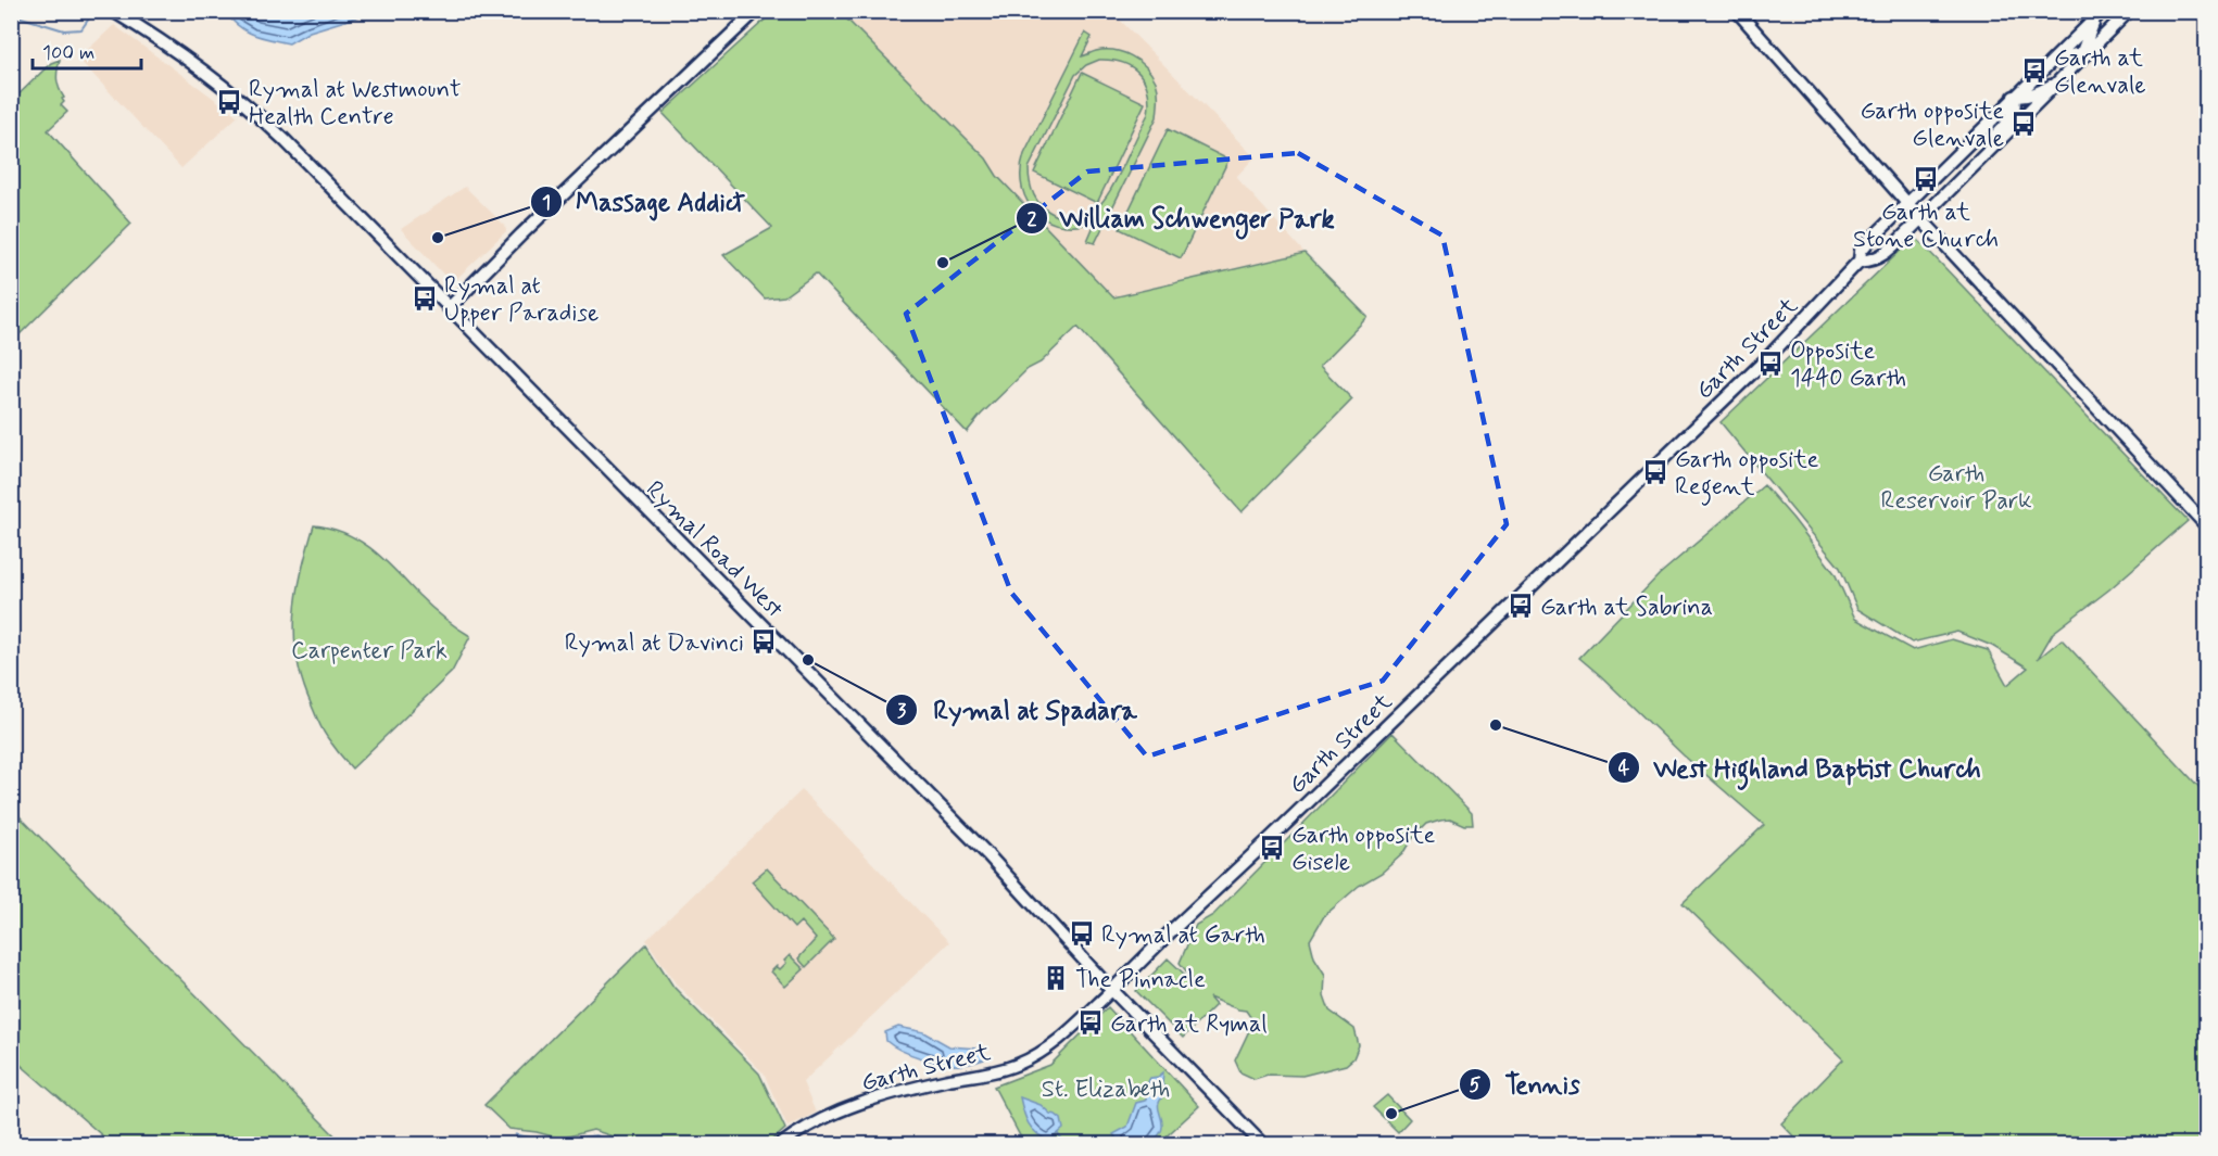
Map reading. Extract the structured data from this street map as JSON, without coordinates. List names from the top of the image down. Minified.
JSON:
{"streets":{"main road":["Garth Street","Rymal Road West"]},"crossings":[["Garth Street","Rymal Road West"]],"parks":["Garth Reservoir Park","Carpenter Park","St. Elizabeth"],"places":{"bus stop":["Garth at Glenvale","Rymal at Westmount Health Centre","Garth opposite Glenvale","Garth at Stone Church","Rymal at Upper Paradise","Opposite 1440 Garth","Garth opposite Regent","Garth at Sabrina","Rymal at Davinci","Garth opposite Gisele","Rymal at Garth","Garth at Rymal"],"other":["Massage Addict","William Schwenger Park","Rymal at Spadara","West Highland Baptist Church","Tennis"],"building":["The Pinnacle"]},"scale_bar":"100 m"}
